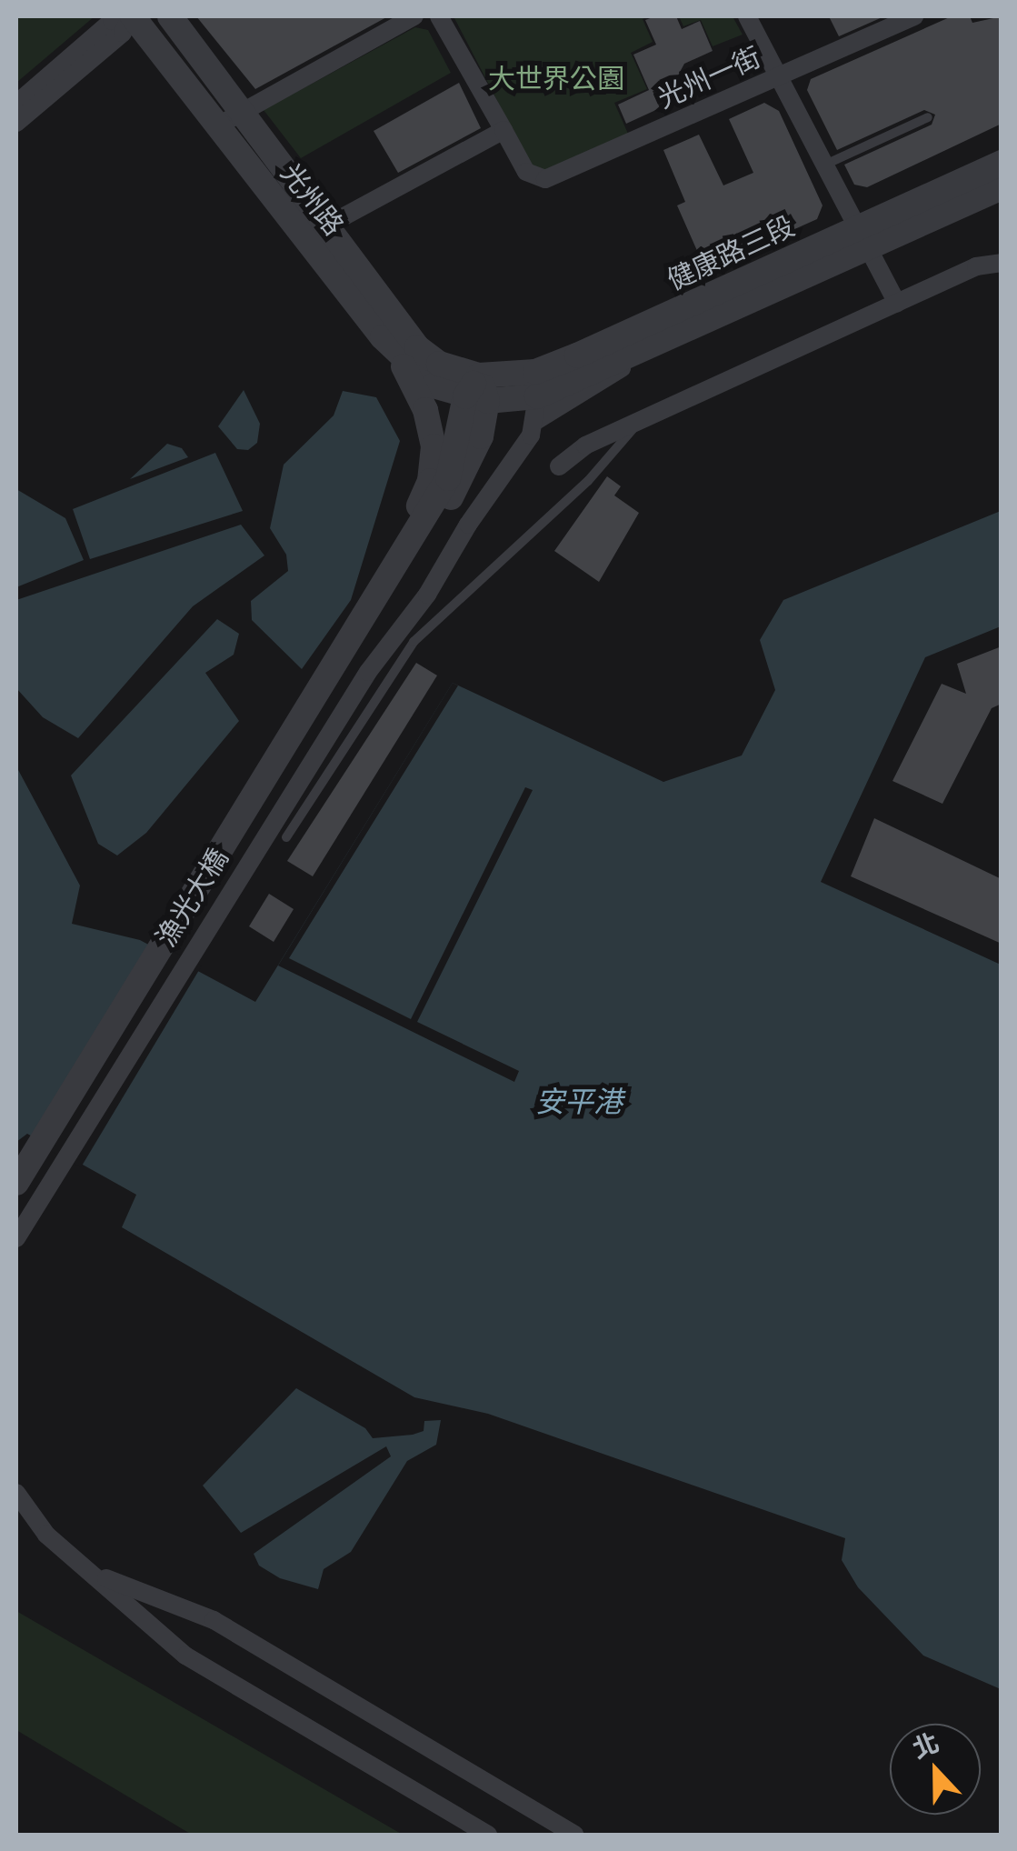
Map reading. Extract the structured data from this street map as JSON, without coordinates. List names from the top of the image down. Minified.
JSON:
{"streets":{"street":["光州一街","光州路","健康路三段","漁光大橋"]},"crossings":[["光州路","健康路三段"],["健康路三段","漁光大橋"]],"water":["安平港"],"parks":["大世界公園"],"north":"top"}
